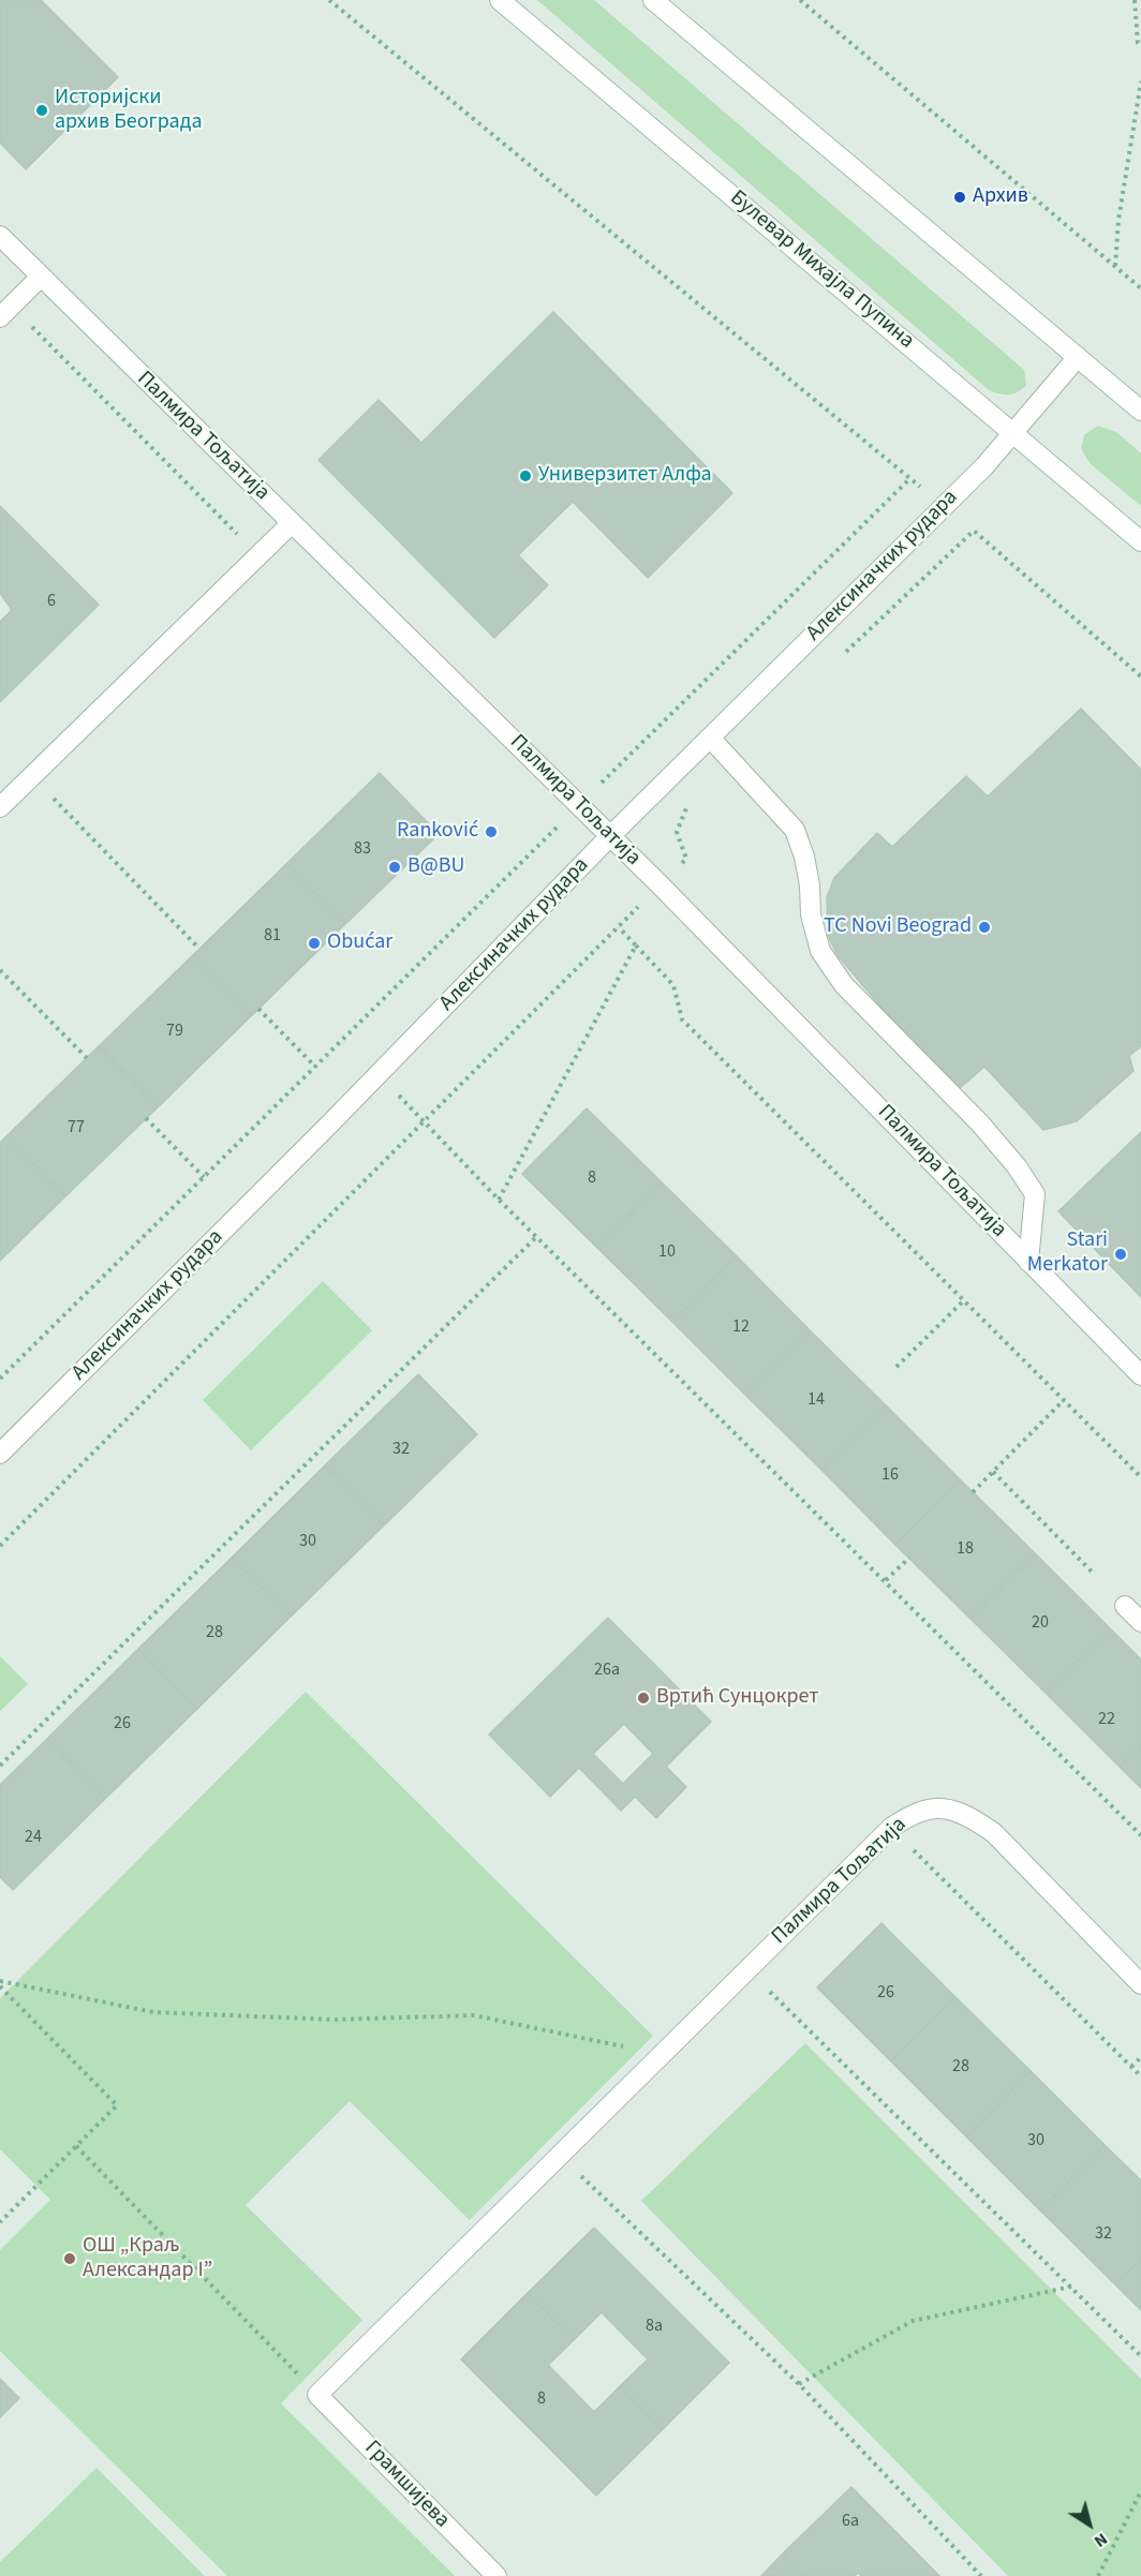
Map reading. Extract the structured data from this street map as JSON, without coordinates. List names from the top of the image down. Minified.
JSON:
{"streets":{"street":["Булевар Михајла Пупина","Палмира Тољатија","Алексиначких рудара","Грамшијева"]},"crossings":[["Булевар Михајла Пупина","Алексиначких рудара"],["Палмира Тољатија","Алексиначких рудара"],["Палмира Тољатија","Грамшијева"]],"places":["Историјски архив Београда","Архив","Универзитет Алфа","Ranković","B@BU","TC Novi Beograd","Obućar","Stari Merkator","Вртић Сунцокрет","ОШ „Краљ Александар I”"],"house_numbers":["6","83","81","79","77","8","10","12","14","32","16","30","18","20","28","26a","22","26","24","26","28","30","32","8a","8","6a"],"north":"bottom right"}
